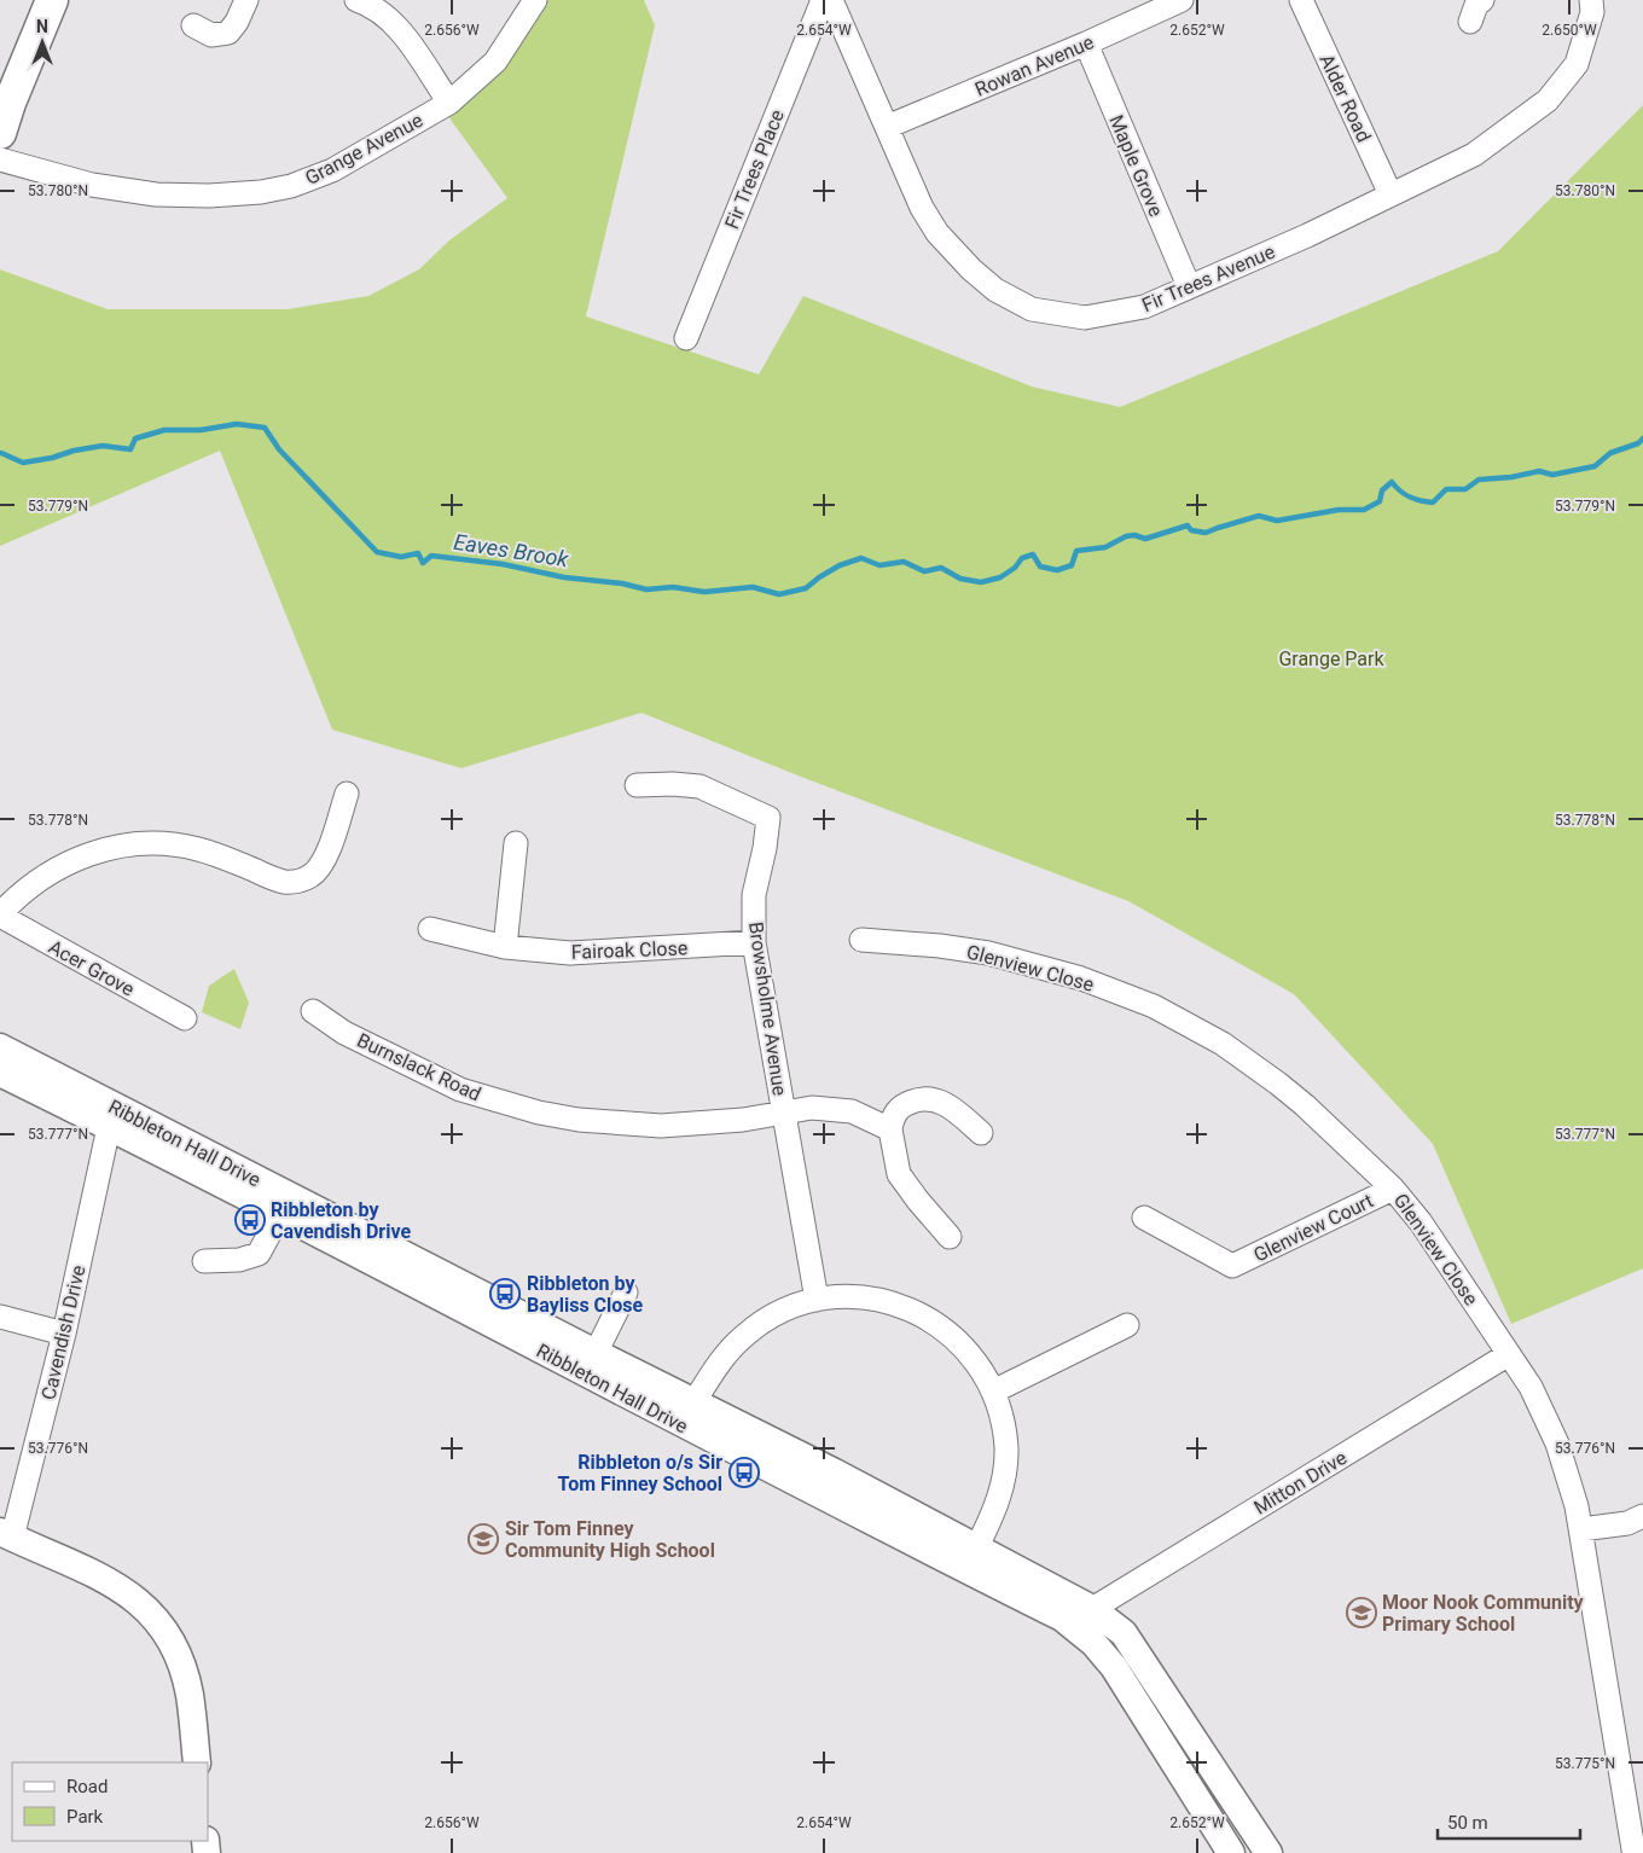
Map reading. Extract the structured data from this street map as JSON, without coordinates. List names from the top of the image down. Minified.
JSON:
{"streets":{"street":["Rowan Avenue","Alder Road","Grange Avenue","Maple Grove","Fir Trees Place","Fir Trees Avenue","Fairoak Close","Acer Grove","Glenview Close","Browsholme Avenue","Burnslack Road","Ribbleton Hall Drive","Glenview Court","Cavendish Drive","Mitton Drive"]},"crossings":[["Rowan Avenue","Maple Grove"],["Rowan Avenue","Fir Trees Avenue"],["Alder Road","Fir Trees Avenue"],["Maple Grove","Fir Trees Avenue"],["Fairoak Close","Browsholme Avenue"],["Glenview Close","Glenview Court"],["Glenview Close","Mitton Drive"],["Browsholme Avenue","Burnslack Road"],["Ribbleton Hall Drive","Cavendish Drive"],["Ribbleton Hall Drive","Mitton Drive"]],"water":["Eaves Brook"],"parks":["Grange Park"],"places":{"bus stop":["Ribbleton by Cavendish Drive","Ribbleton by Bayliss Close","Ribbleton o/s Sir Tom Finney School"],"school or university":["Sir Tom Finney Community High School","Moor Nook Community Primary School"]},"legend":["Road","Park"],"scale_bar":"50 m","north":"top","coordinates":["2.656°W","2.654°W","2.652°W","2.650°W","53.780°N","53.779°N","53.778°N","53.777°N","53.776°N","53.775°N"]}
